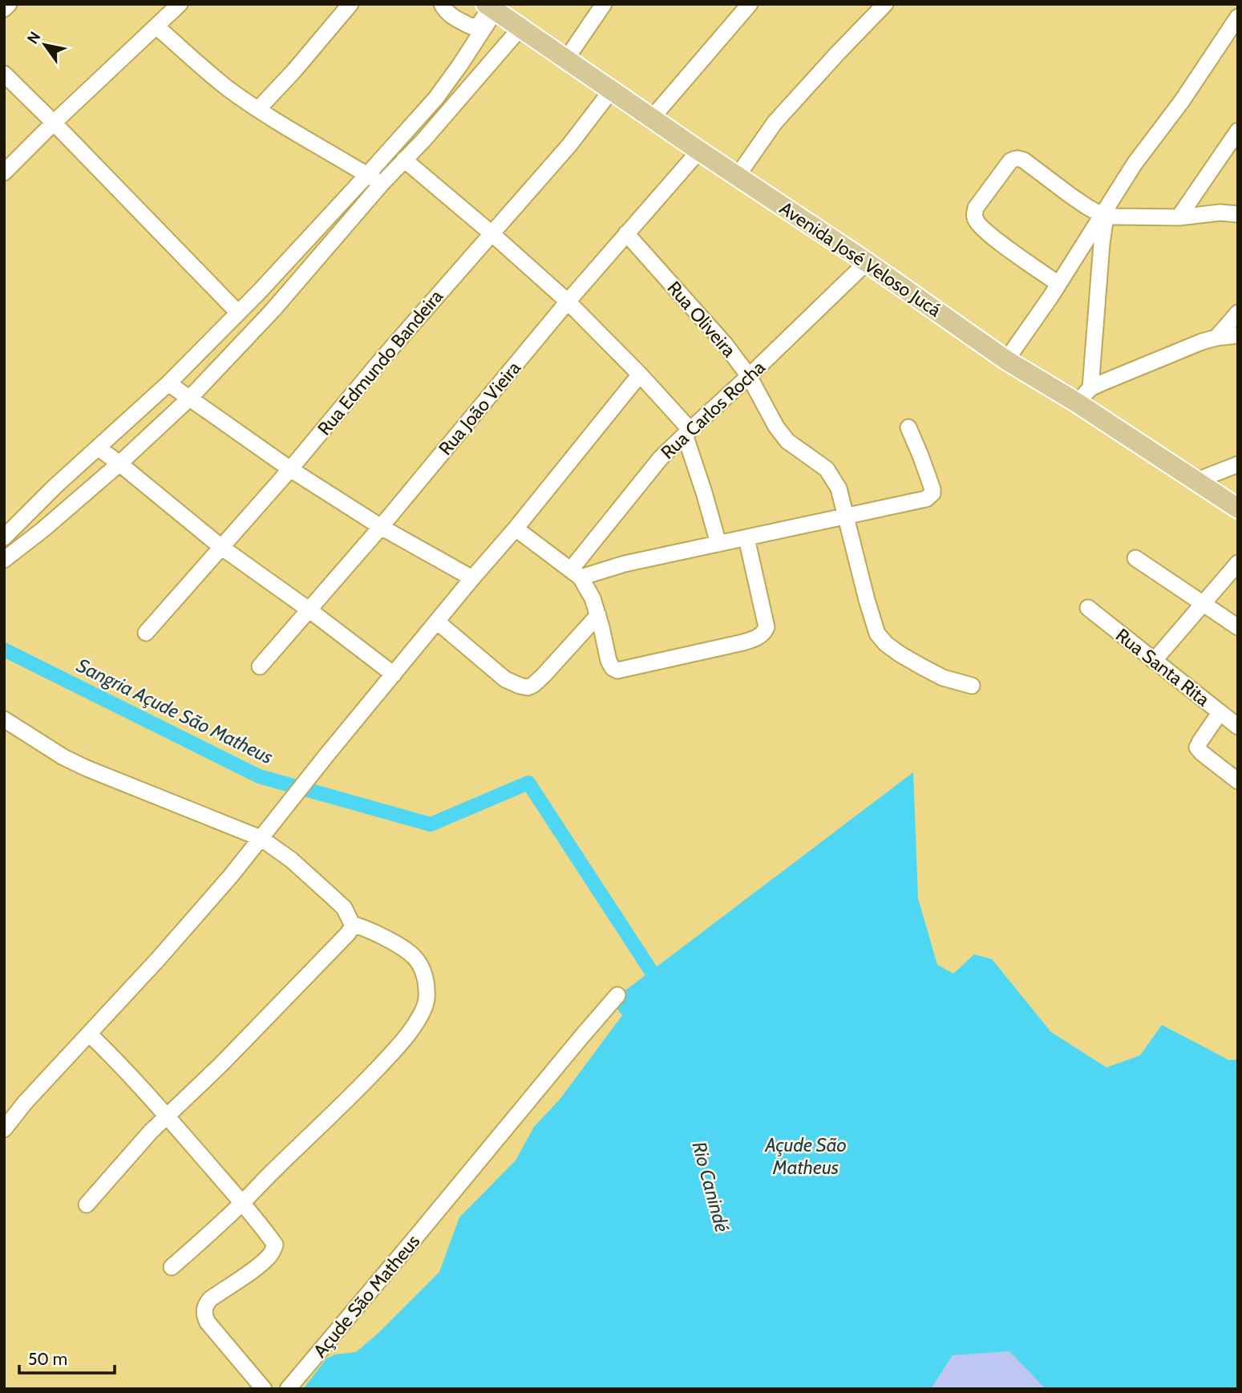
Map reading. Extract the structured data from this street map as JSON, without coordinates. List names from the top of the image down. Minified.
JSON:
{"streets":{"main road":["Avenida José Veloso Jucá"],"street":["Rua Oliveira","Rua Edmundo Bandeira","Rua João Vieira","Rua Carlos Rocha","Rua Santa Rita","Açude São Matheus"]},"crossings":[["Avenida José Veloso Jucá","Rua Edmundo Bandeira"],["Avenida José Veloso Jucá","Rua João Vieira"],["Avenida José Veloso Jucá","Rua Carlos Rocha"],["Rua Oliveira","Rua João Vieira"],["Rua Oliveira","Rua Carlos Rocha"]],"water":["Sangria Açude São Matheus","Açude São Matheus","Rio Canindé"],"scale_bar":"50 m","north":"top left"}
